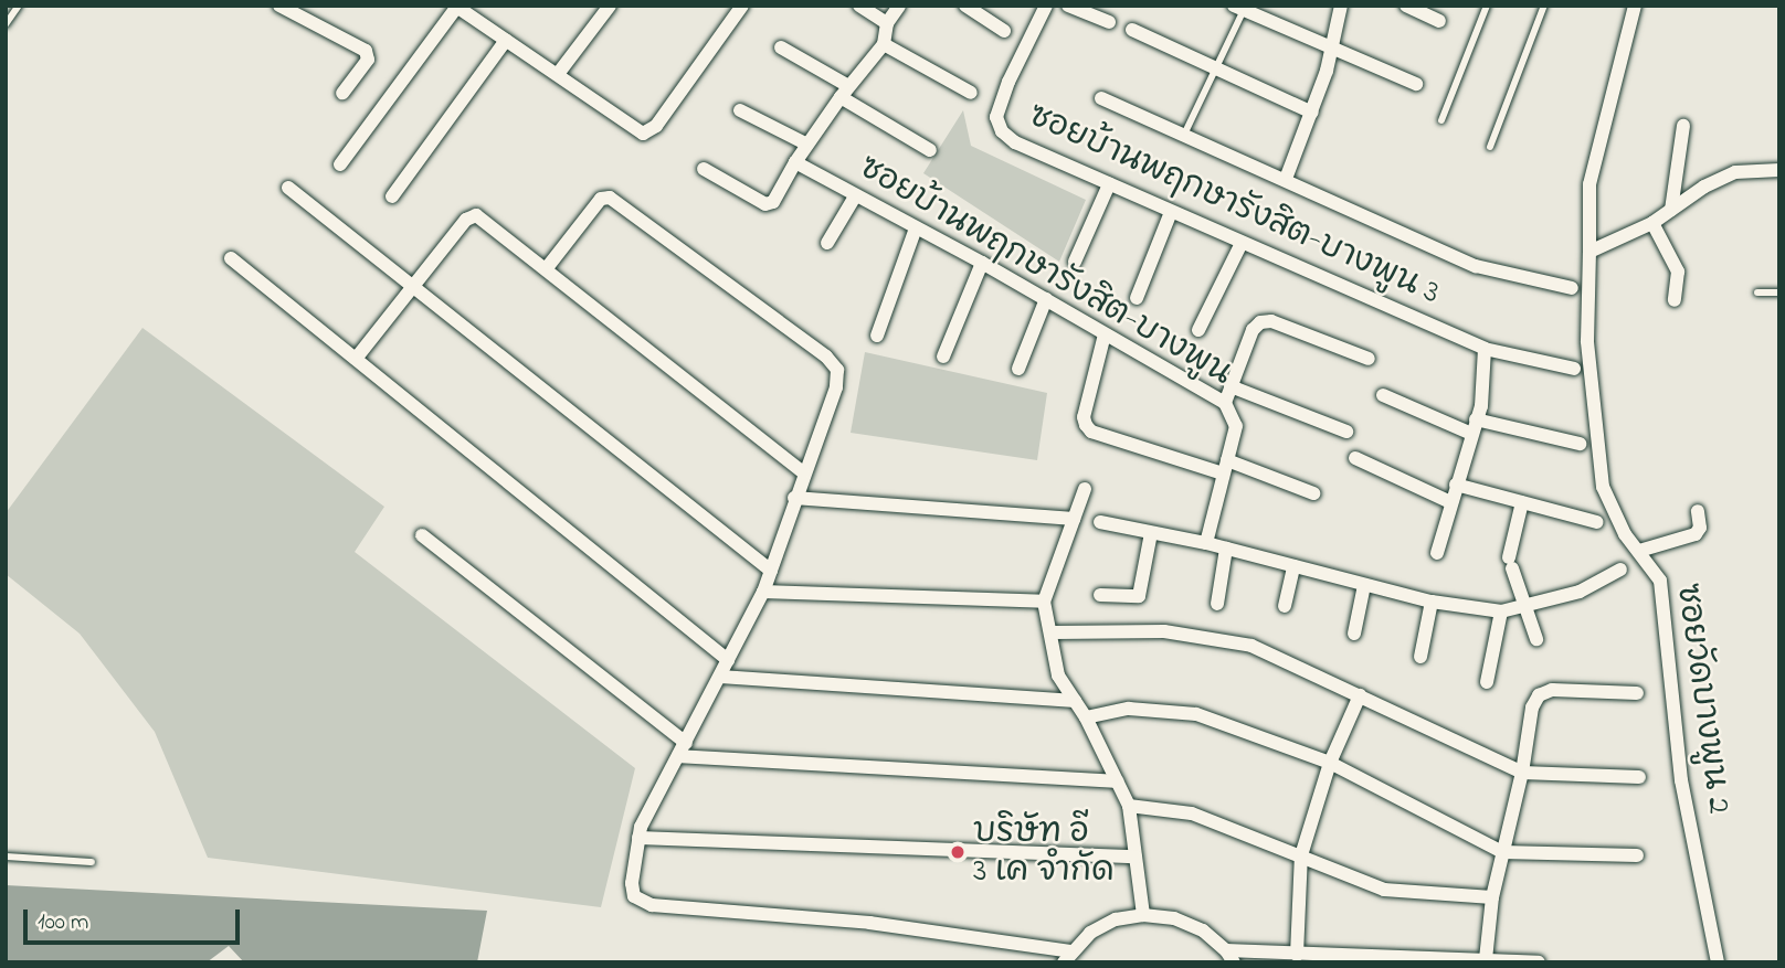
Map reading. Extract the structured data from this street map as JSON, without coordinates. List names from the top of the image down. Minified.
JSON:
{"streets":{"street":["ซอยบ้านพฤกษารังสิต-บางพูน 3","ซอยบ้านพฤกษารังสิต-บางพูน","ซอยวัดบางพูน 2"]},"places":["บริษัท อี 3 เค จำกัด"],"scale_bar":"100 m"}
